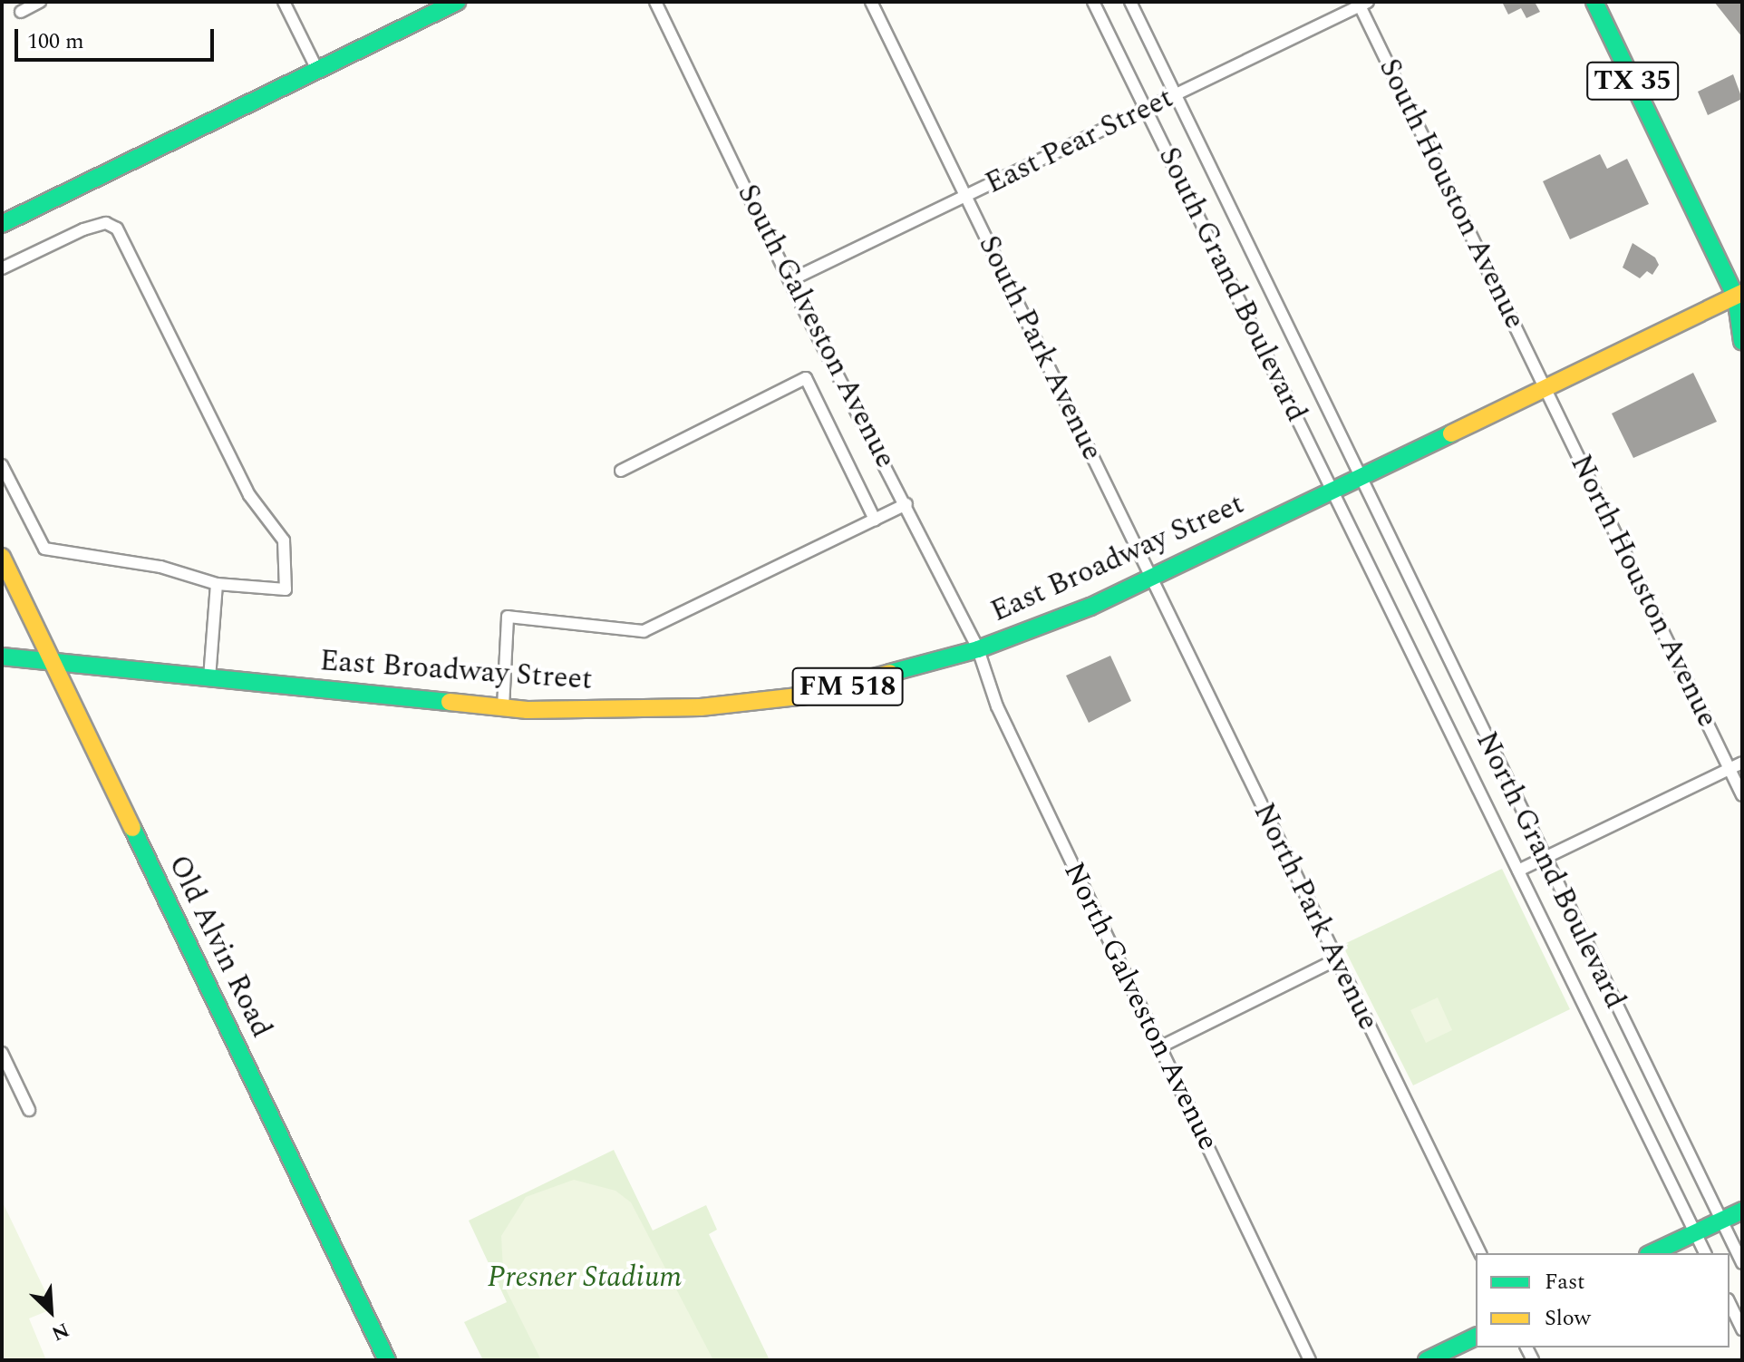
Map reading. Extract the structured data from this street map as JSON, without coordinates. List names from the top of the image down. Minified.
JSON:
{"streets":{"main road":["TX 35","East Broadway Street","FM 518","Old Alvin Road"],"street":["East Pear Street","South Houston Avenue","South Grand Boulevard","South Galveston Avenue","South Park Avenue","North Houston Avenue","North Grand Boulevard","North Park Avenue","North Galveston Avenue"]},"crossings":[["TX 35","East Broadway Street"],["East Pear Street","South Houston Avenue"],["East Pear Street","South Grand Boulevard"],["East Pear Street","South Galveston Avenue"],["East Pear Street","South Park Avenue"],["South Houston Avenue","East Broadway Street"],["South Houston Avenue","North Houston Avenue"],["South Grand Boulevard","East Broadway Street"],["South Grand Boulevard","North Grand Boulevard"],["South Galveston Avenue","East Broadway Street"],["South Galveston Avenue","North Galveston Avenue"],["South Park Avenue","East Broadway Street"],["South Park Avenue","North Park Avenue"],["East Broadway Street","North Houston Avenue"],["East Broadway Street","North Grand Boulevard"],["East Broadway Street","North Park Avenue"],["East Broadway Street","Old Alvin Road"],["East Broadway Street","North Galveston Avenue"]],"parks":["Presner Stadium"],"legend":["Fast","Slow"],"scale_bar":"100 m","north":"bottom right"}
